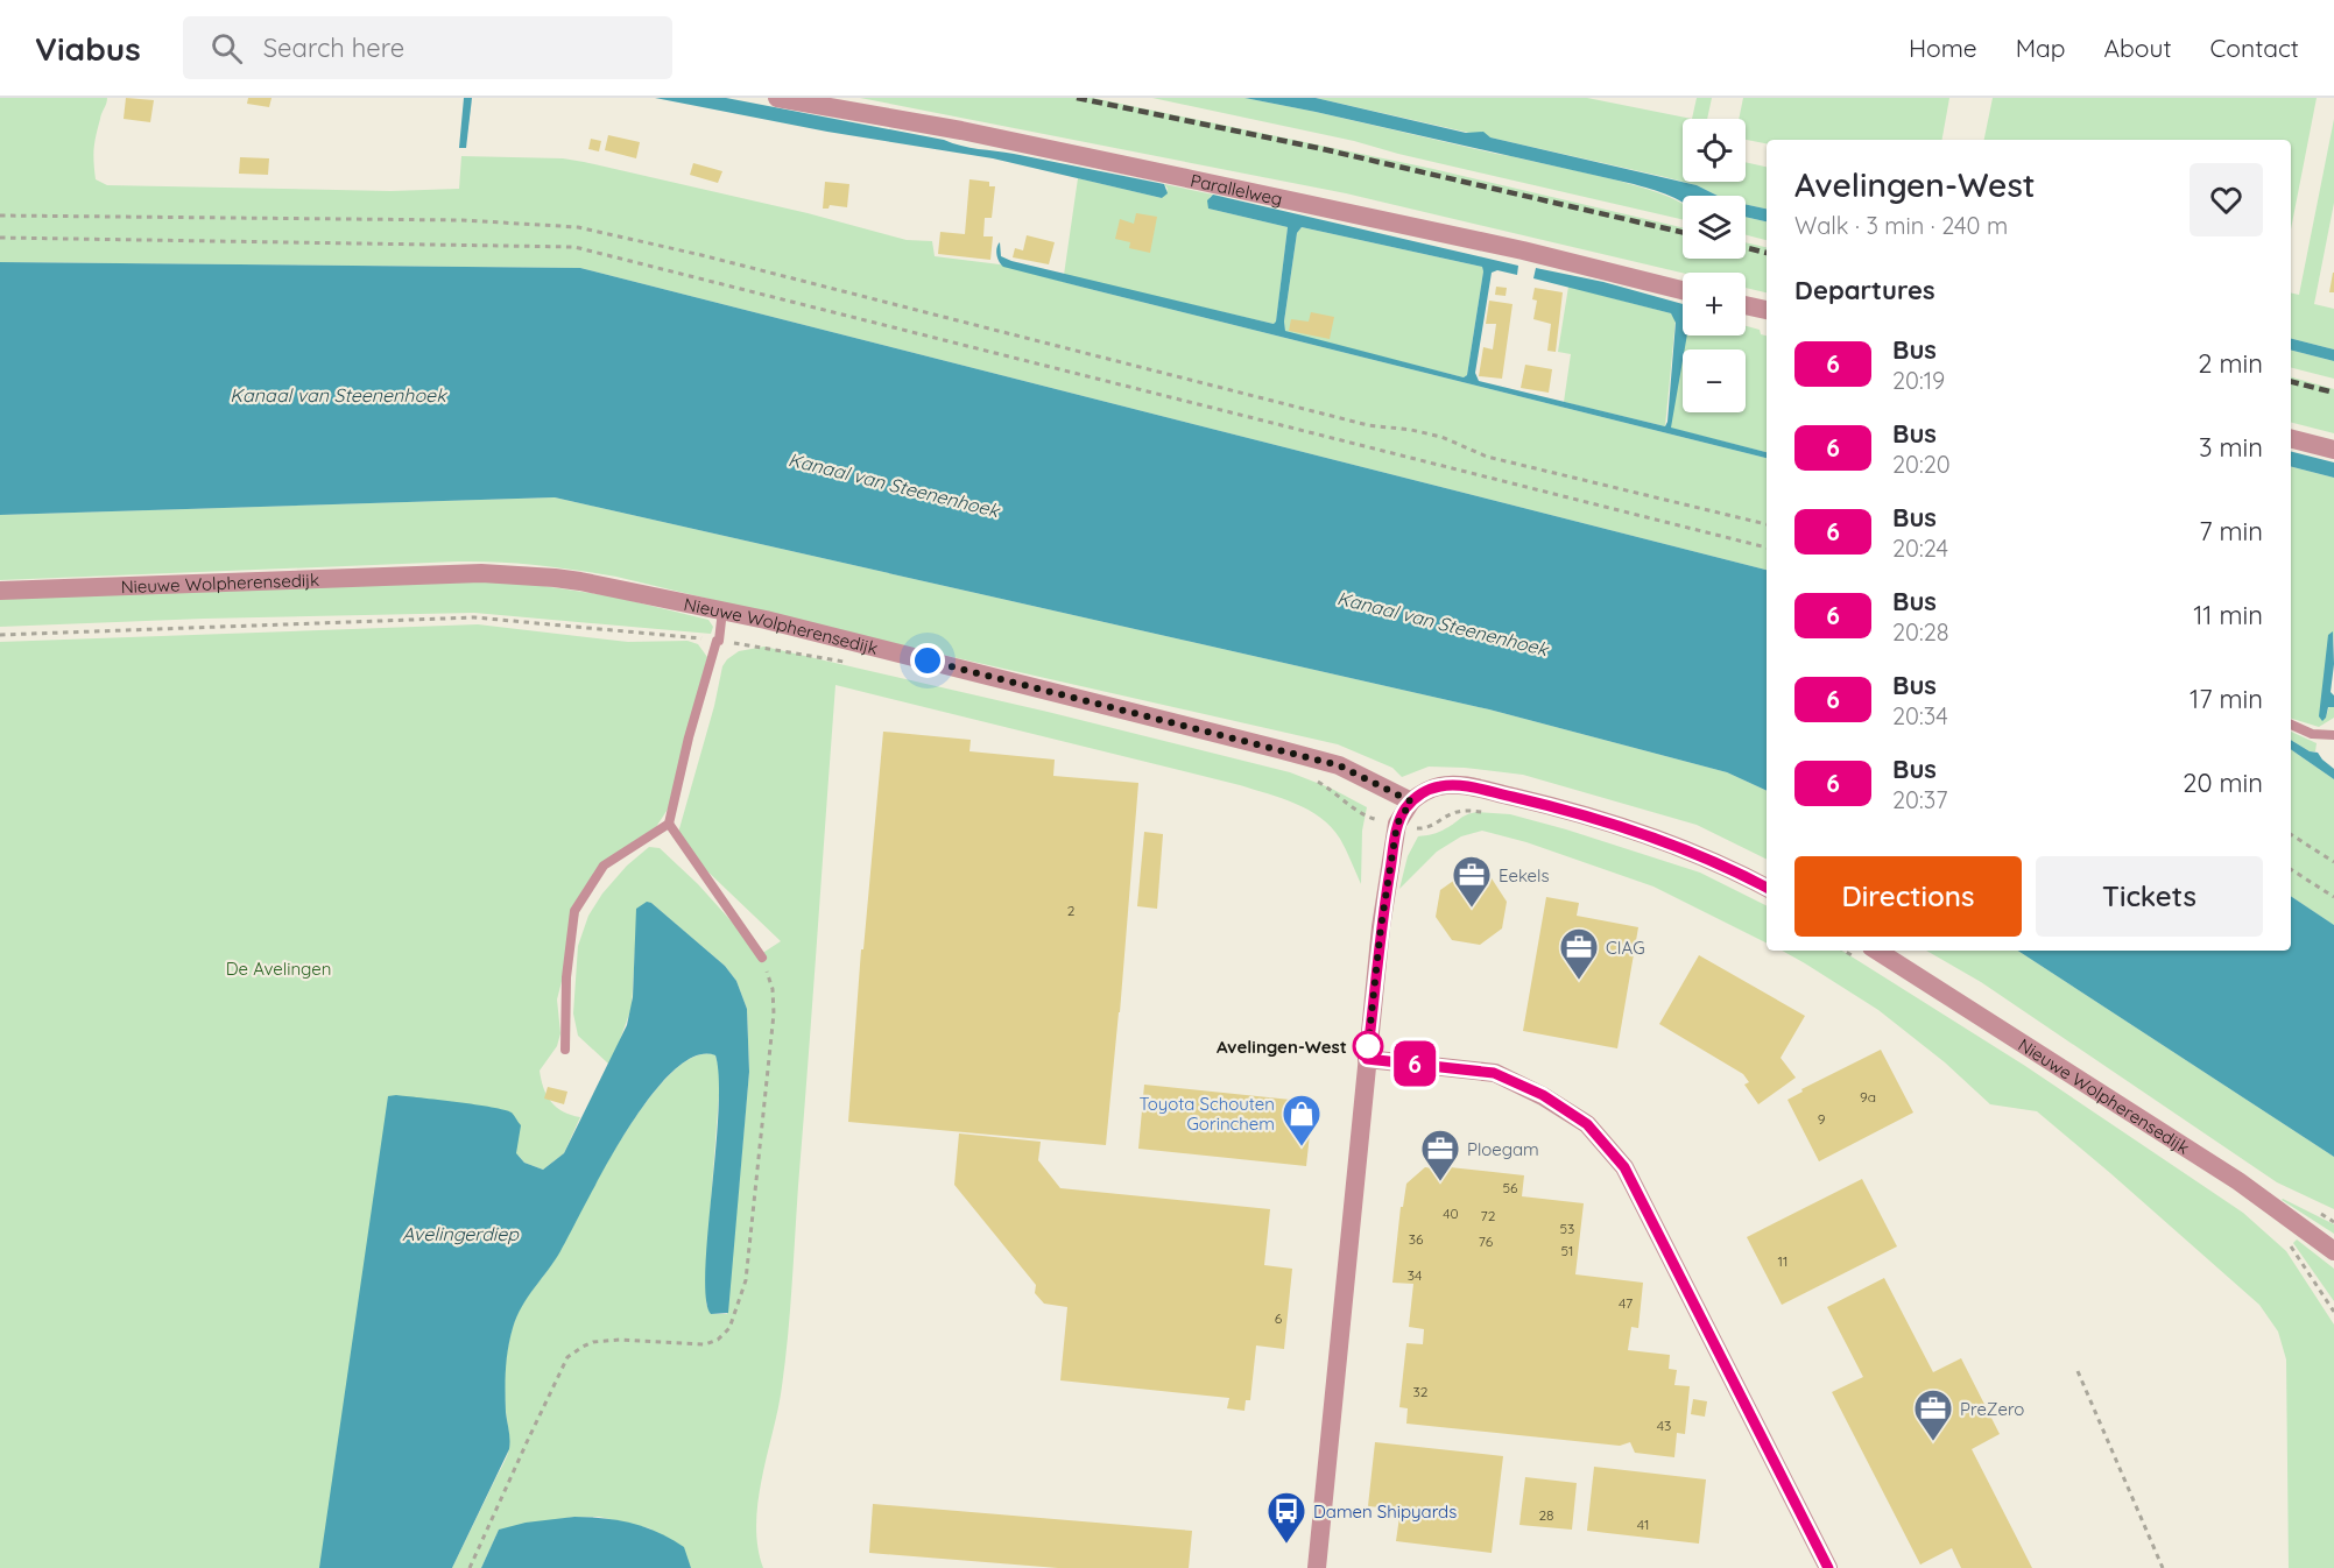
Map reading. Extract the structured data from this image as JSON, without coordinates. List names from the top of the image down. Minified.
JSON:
{"streets":{"street":["Parallelweg","Nieuwe Wolpherensedijk"]},"water":["Kanaal van Steenenhoek","Avelingerdiep"],"parks":["De Avelingen"],"places":{"office":["Eekels","CIAG","Ploegam","PreZero"],"other":["Avelingen-West"],"shop":["Toyota Schouten Gorinchem"],"bus stop":["Damen Shipyards"]},"lines":["bus line 6"],"house_numbers":["2","9a","9","56","40","72","53","36","76","51","11","34","47","6","32","43","28","41"],"page":{"header":"Viabus","search":"Search here","nav":["Home","Map","About","Contact"],"on_map":"6","map_buttons":["+","−"],"heading":[["Avelingen-West","Walk · 3 min · 240 m"],"Departures"],"list":[{"mark":"6","name":"Bus","note":"20:19","value":"2 min"},{"mark":"6","name":"Bus","note":"20:20","value":"3 min"},{"mark":"6","name":"Bus","note":"20:24","value":"7 min"},{"mark":"6","name":"Bus","note":"20:28","value":"11 min"},{"mark":"6","name":"Bus","note":"20:34","value":"17 min"},{"mark":"6","name":"Bus","note":"20:37","value":"20 min"}],"buttons":["Directions","Tickets"]}}
